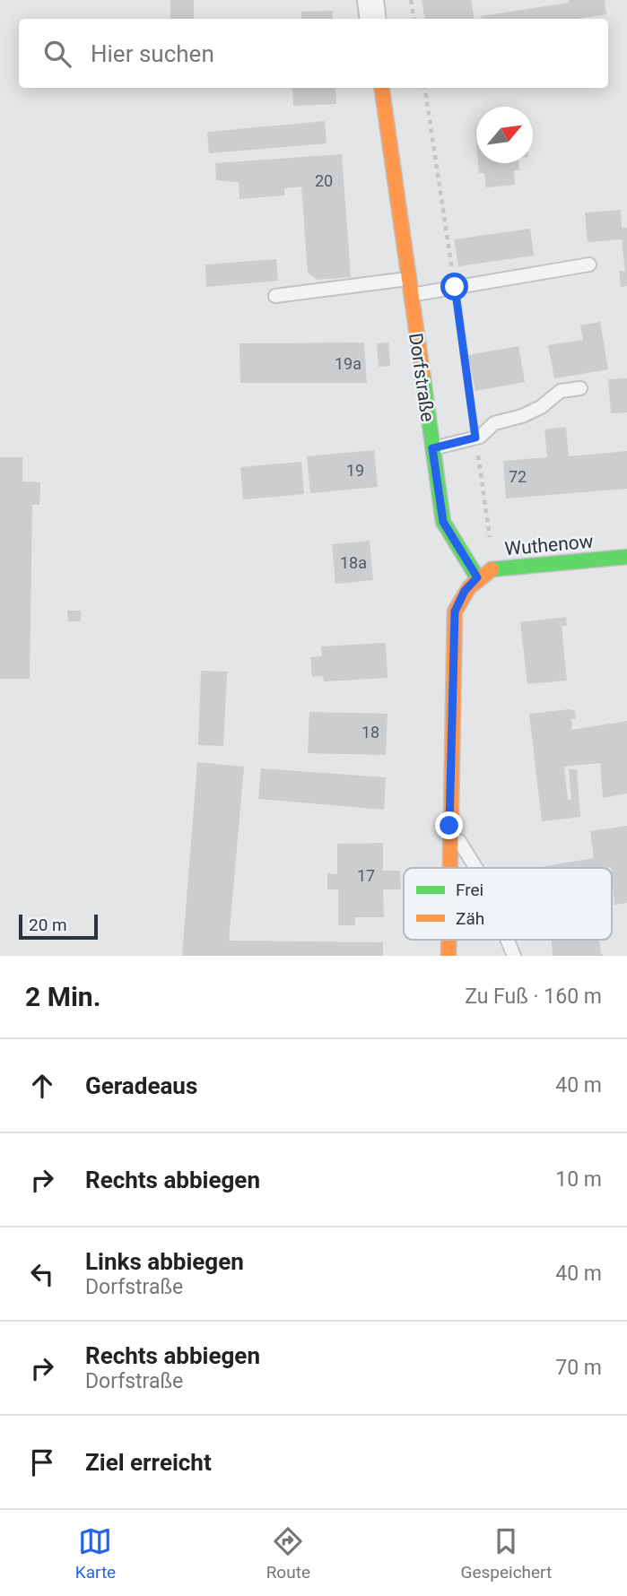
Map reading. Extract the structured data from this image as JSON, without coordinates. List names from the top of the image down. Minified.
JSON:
{"streets":{"main road":["Dorfstraße","Wuthenow"]},"crossings":[["Dorfstraße","Wuthenow"]],"house_numbers":["20","19a","19","72","18a","18","17"],"legend":["Frei","Zäh"],"scale_bar":"20 m","north":"top right","page":{"search":"Hier suchen","scale":"20 m","heading":["2 Min.","Zu Fuß · 160 m"],"list":[["Geradeaus","40 m"],["Rechts abbiegen","10 m"],["Links abbiegen","Dorfstraße","40 m"],["Rechts abbiegen","Dorfstraße","70 m"],"Ziel erreicht"],"nav":["Karte","Route","Gespeichert"]}}
